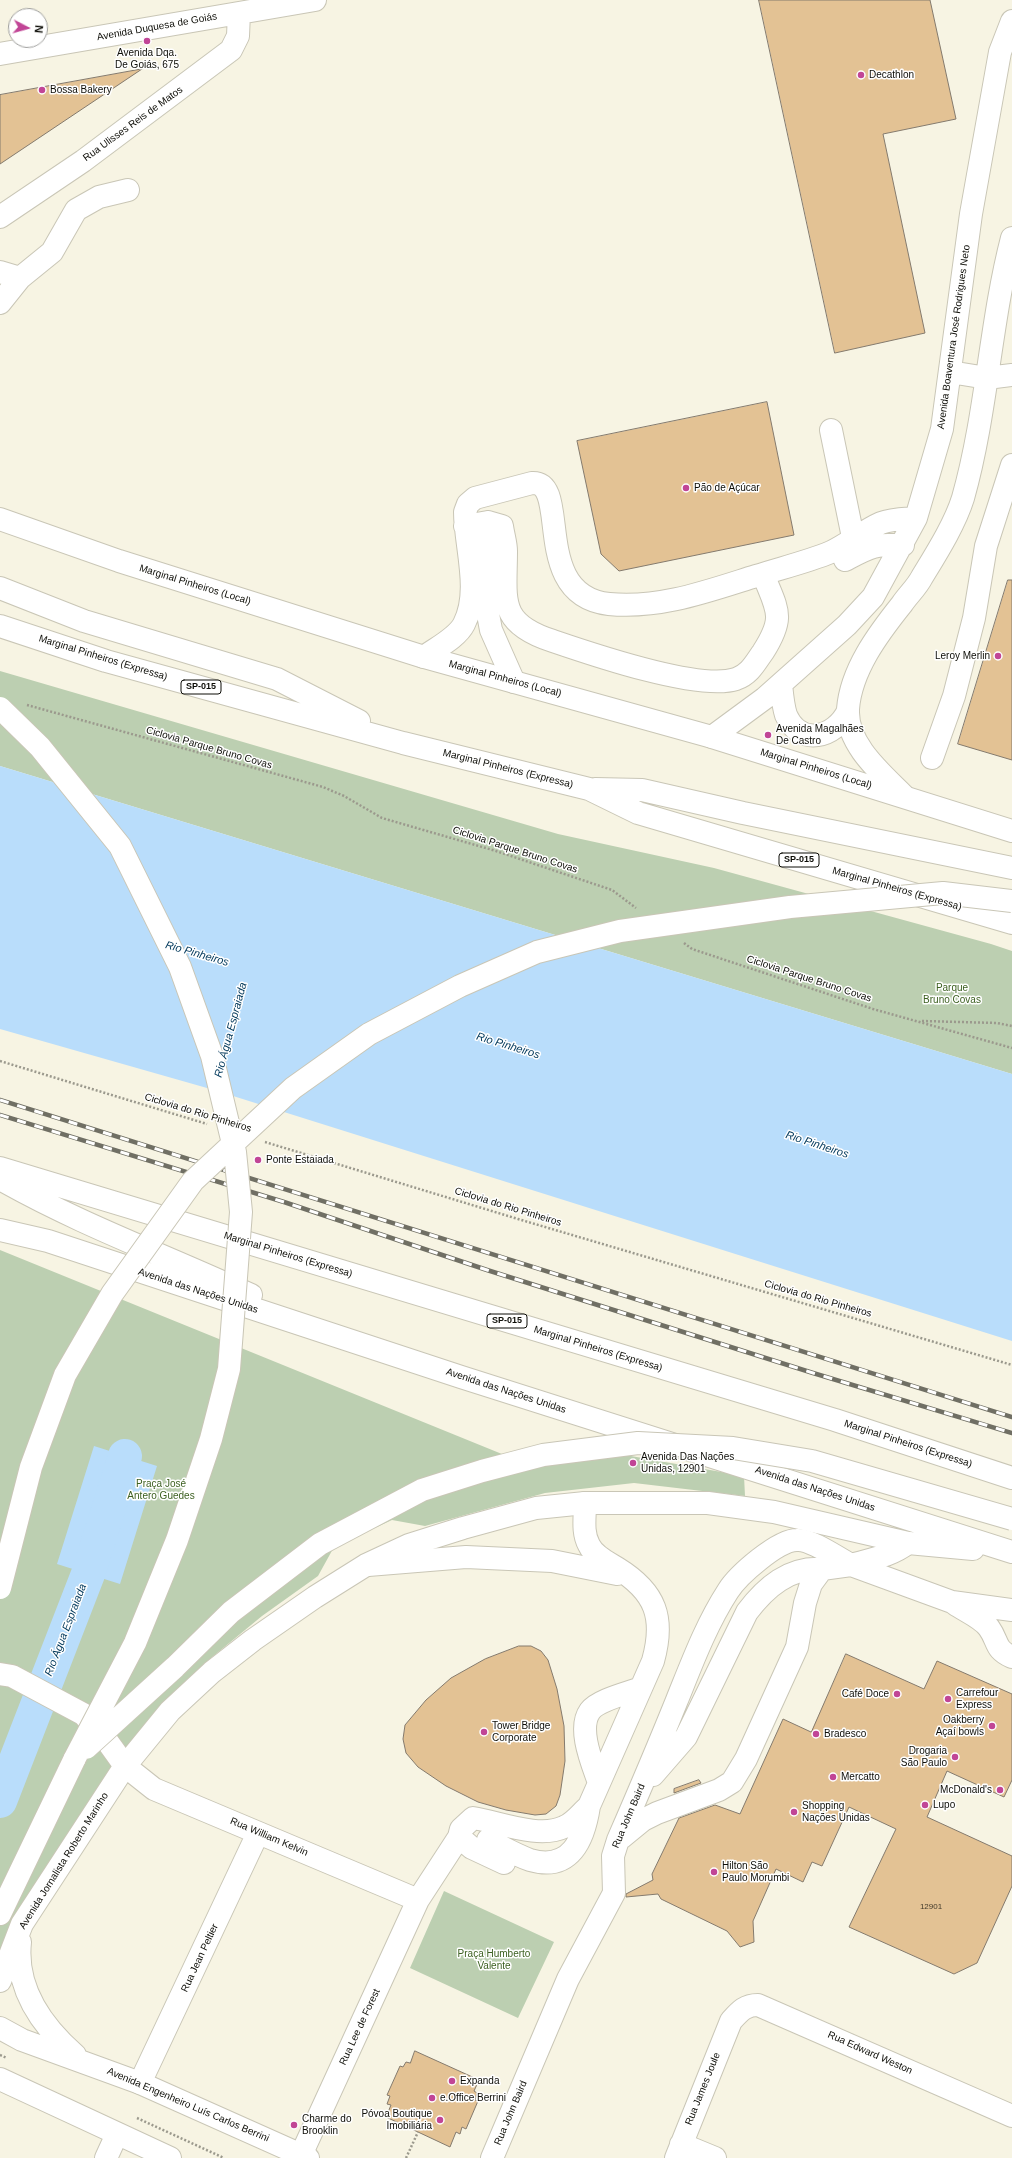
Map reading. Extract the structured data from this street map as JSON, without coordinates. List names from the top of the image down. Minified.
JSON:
{"streets":{"main road":["Avenida Duquesa de Goiás","Rua Ulisses Reis de Matos","Avenida Boaventura José Rodrigues Neto","Marginal Pinheiros (Local)","Marginal Pinheiros (Expressa)","SP-015","Avenida das Nações Unidas","Rua John Baird","Rua William Kelvin","Avenida Jornalista Roberto Marinho","Rua Jean Peltier","Rua Lee de Forest","Rua Edward Weston","Rua James Joule","Avenida Engenheiro Luís Carlos Berrini"],"path":["Ciclovia Parque Bruno Covas","Ciclovia do Rio Pinheiros"]},"crossings":[["Avenida Duquesa de Goiás","Rua Ulisses Reis de Matos"],["Avenida Boaventura José Rodrigues Neto","Marginal Pinheiros (Local)"],["Avenida das Nações Unidas","Avenida Jornalista Roberto Marinho"],["Rua William Kelvin","Avenida Jornalista Roberto Marinho"],["Rua William Kelvin","Rua Jean Peltier"],["Rua William Kelvin","Rua Lee de Forest"],["Rua Jean Peltier","Avenida Engenheiro Luís Carlos Berrini"],["Rua Lee de Forest","Avenida Engenheiro Luís Carlos Berrini"],["Rua Edward Weston","Rua James Joule"]],"water":["Rio Pinheiros","Rio Água Espraiada"],"parks":["Parque Bruno Covas","Praça José Antero Guedes","Praça Humberto Valente"],"places":["Avenida Dqa. De Goiás, 675","Decathlon","Bossa Bakery","Pão de Açúcar","Leroy Merlin","Avenida Magalhães De Castro","Ponte Estaiada","Avenida Das Nações Unidas, 12901","Café Doce","Carrefour Express","Oakberry Açaí bowls","Tower Bridge Corporate","Bradesco","Drogaria São Paulo","Mercatto","McDonald's","Lupo","Shopping Nações Unidas","Hilton São Paulo Morumbi","Expanda","e.Office Berrini","Póvoa Boutique Imobiliária","Charme do Brooklin"],"house_numbers":["12901"],"north":"right"}
